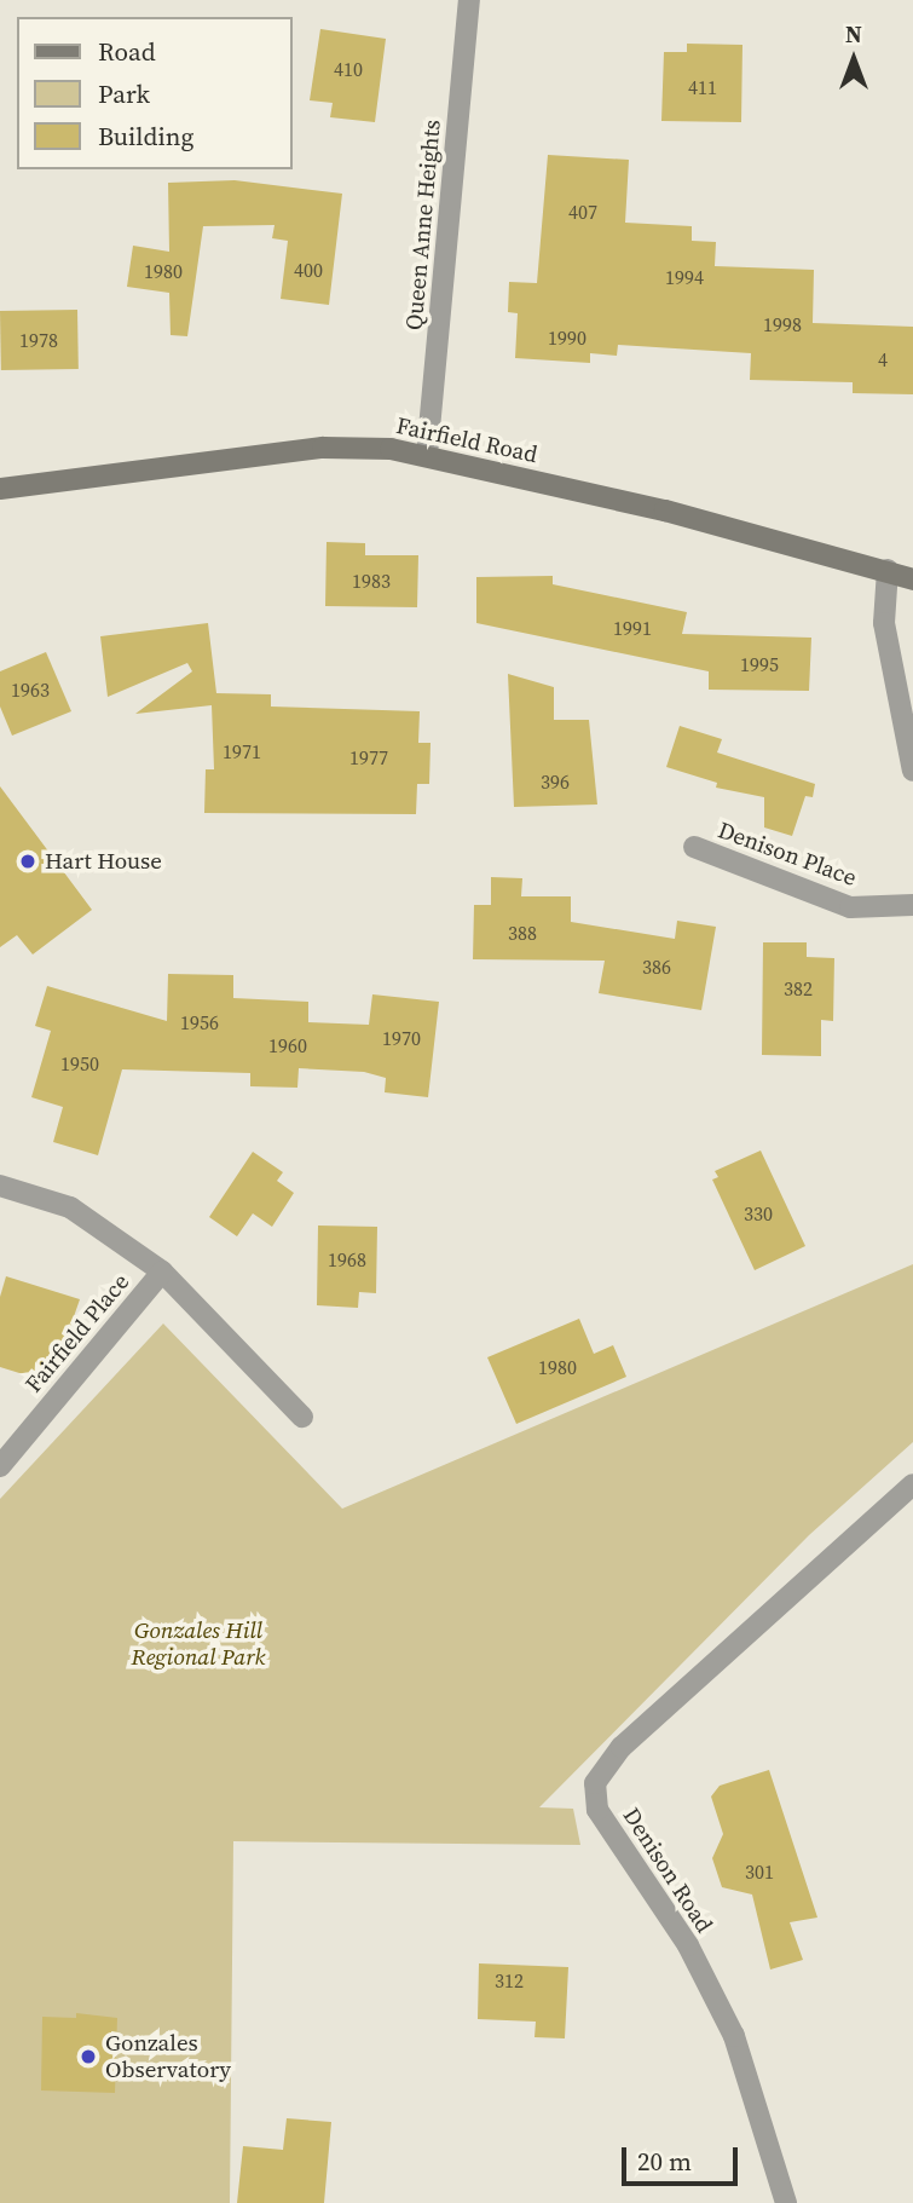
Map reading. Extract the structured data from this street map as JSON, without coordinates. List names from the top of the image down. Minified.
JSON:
{"streets":{"street":["Queen Anne Heights","Fairfield Road","Denison Place","Fairfield Place","Denison Road"]},"crossings":[["Queen Anne Heights","Fairfield Road"]],"parks":["Gonzales Hill Regional Park"],"places":["Hart House","Gonzales Observatory"],"house_numbers":["410","411","407","400","1980","1994","1998","1990","1978","4","1983","1991","1995","1963","1971","1977","396","388","386","382","1956","1970","1960","1950","330","1968","1980","301","312"],"legend":["Road","Park","Building"],"scale_bar":"20 m","north":"top"}
